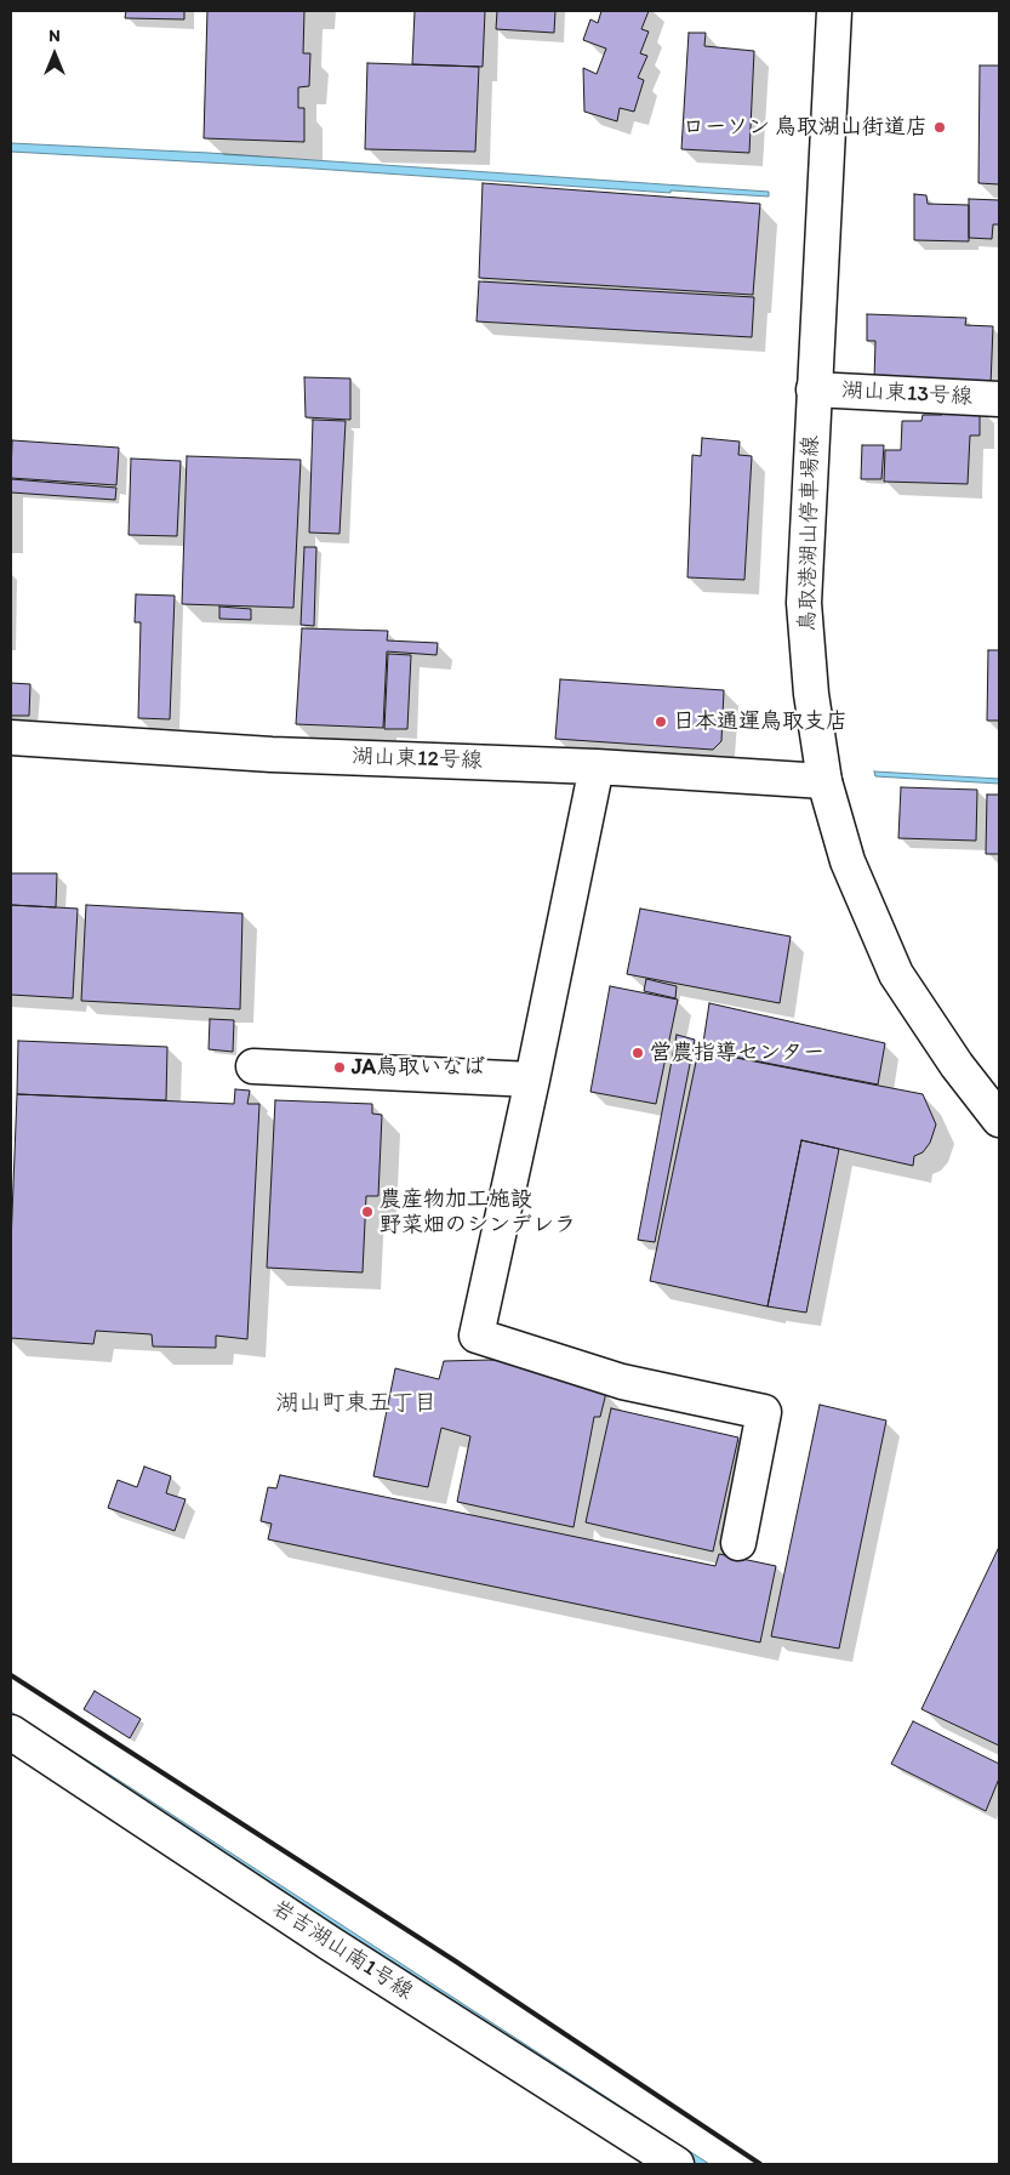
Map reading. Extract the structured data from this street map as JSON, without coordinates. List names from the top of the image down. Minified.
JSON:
{"streets":{"street":["湖山東13号線","鳥取港湖山停車場線","湖山東12号線","岩吉湖山南1号線"]},"crossings":[["湖山東13号線","鳥取港湖山停車場線"],["鳥取港湖山停車場線","湖山東12号線"]],"districts":["湖山町東五丁目"],"places":["ローソン 鳥取湖山街道店","日本通運鳥取支店","営農指導センター","JA鳥取いなば","農産物加工施設 野菜畑のシンデレラ"],"north":"top"}
